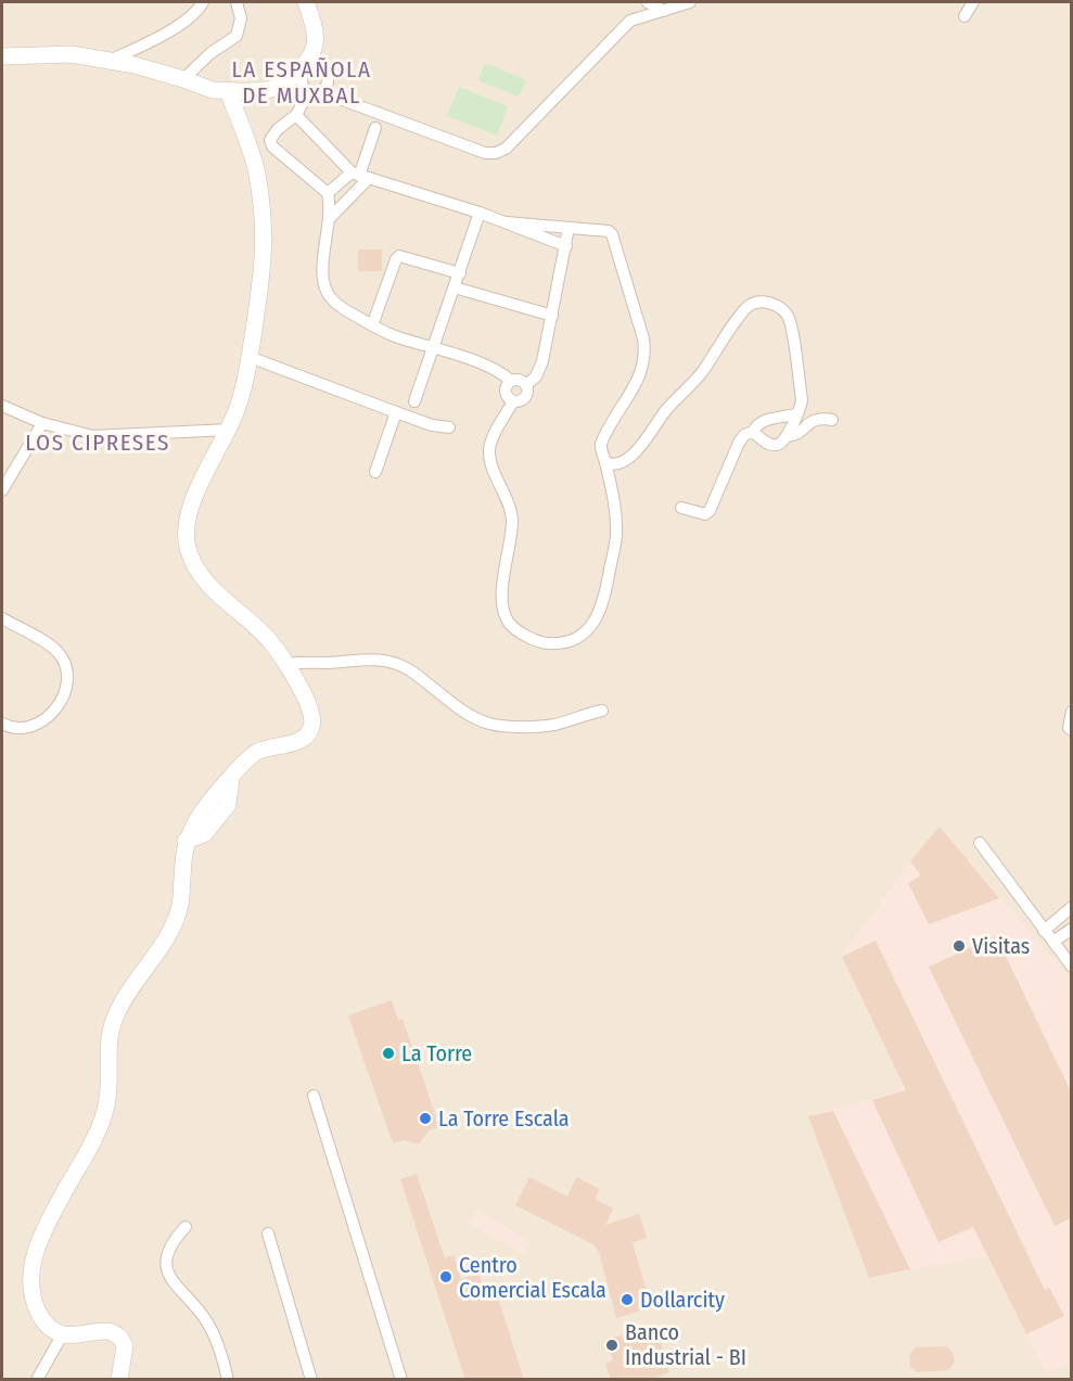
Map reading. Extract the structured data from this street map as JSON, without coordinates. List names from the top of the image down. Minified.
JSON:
{"districts":["LA ESPAÑOLA DE MUXBAL","LOS CIPRESES"],"places":["Visitas","La Torre","La Torre Escala","Centro Comercial Escala","Dollarcity","Banco Industrial - BI"]}
